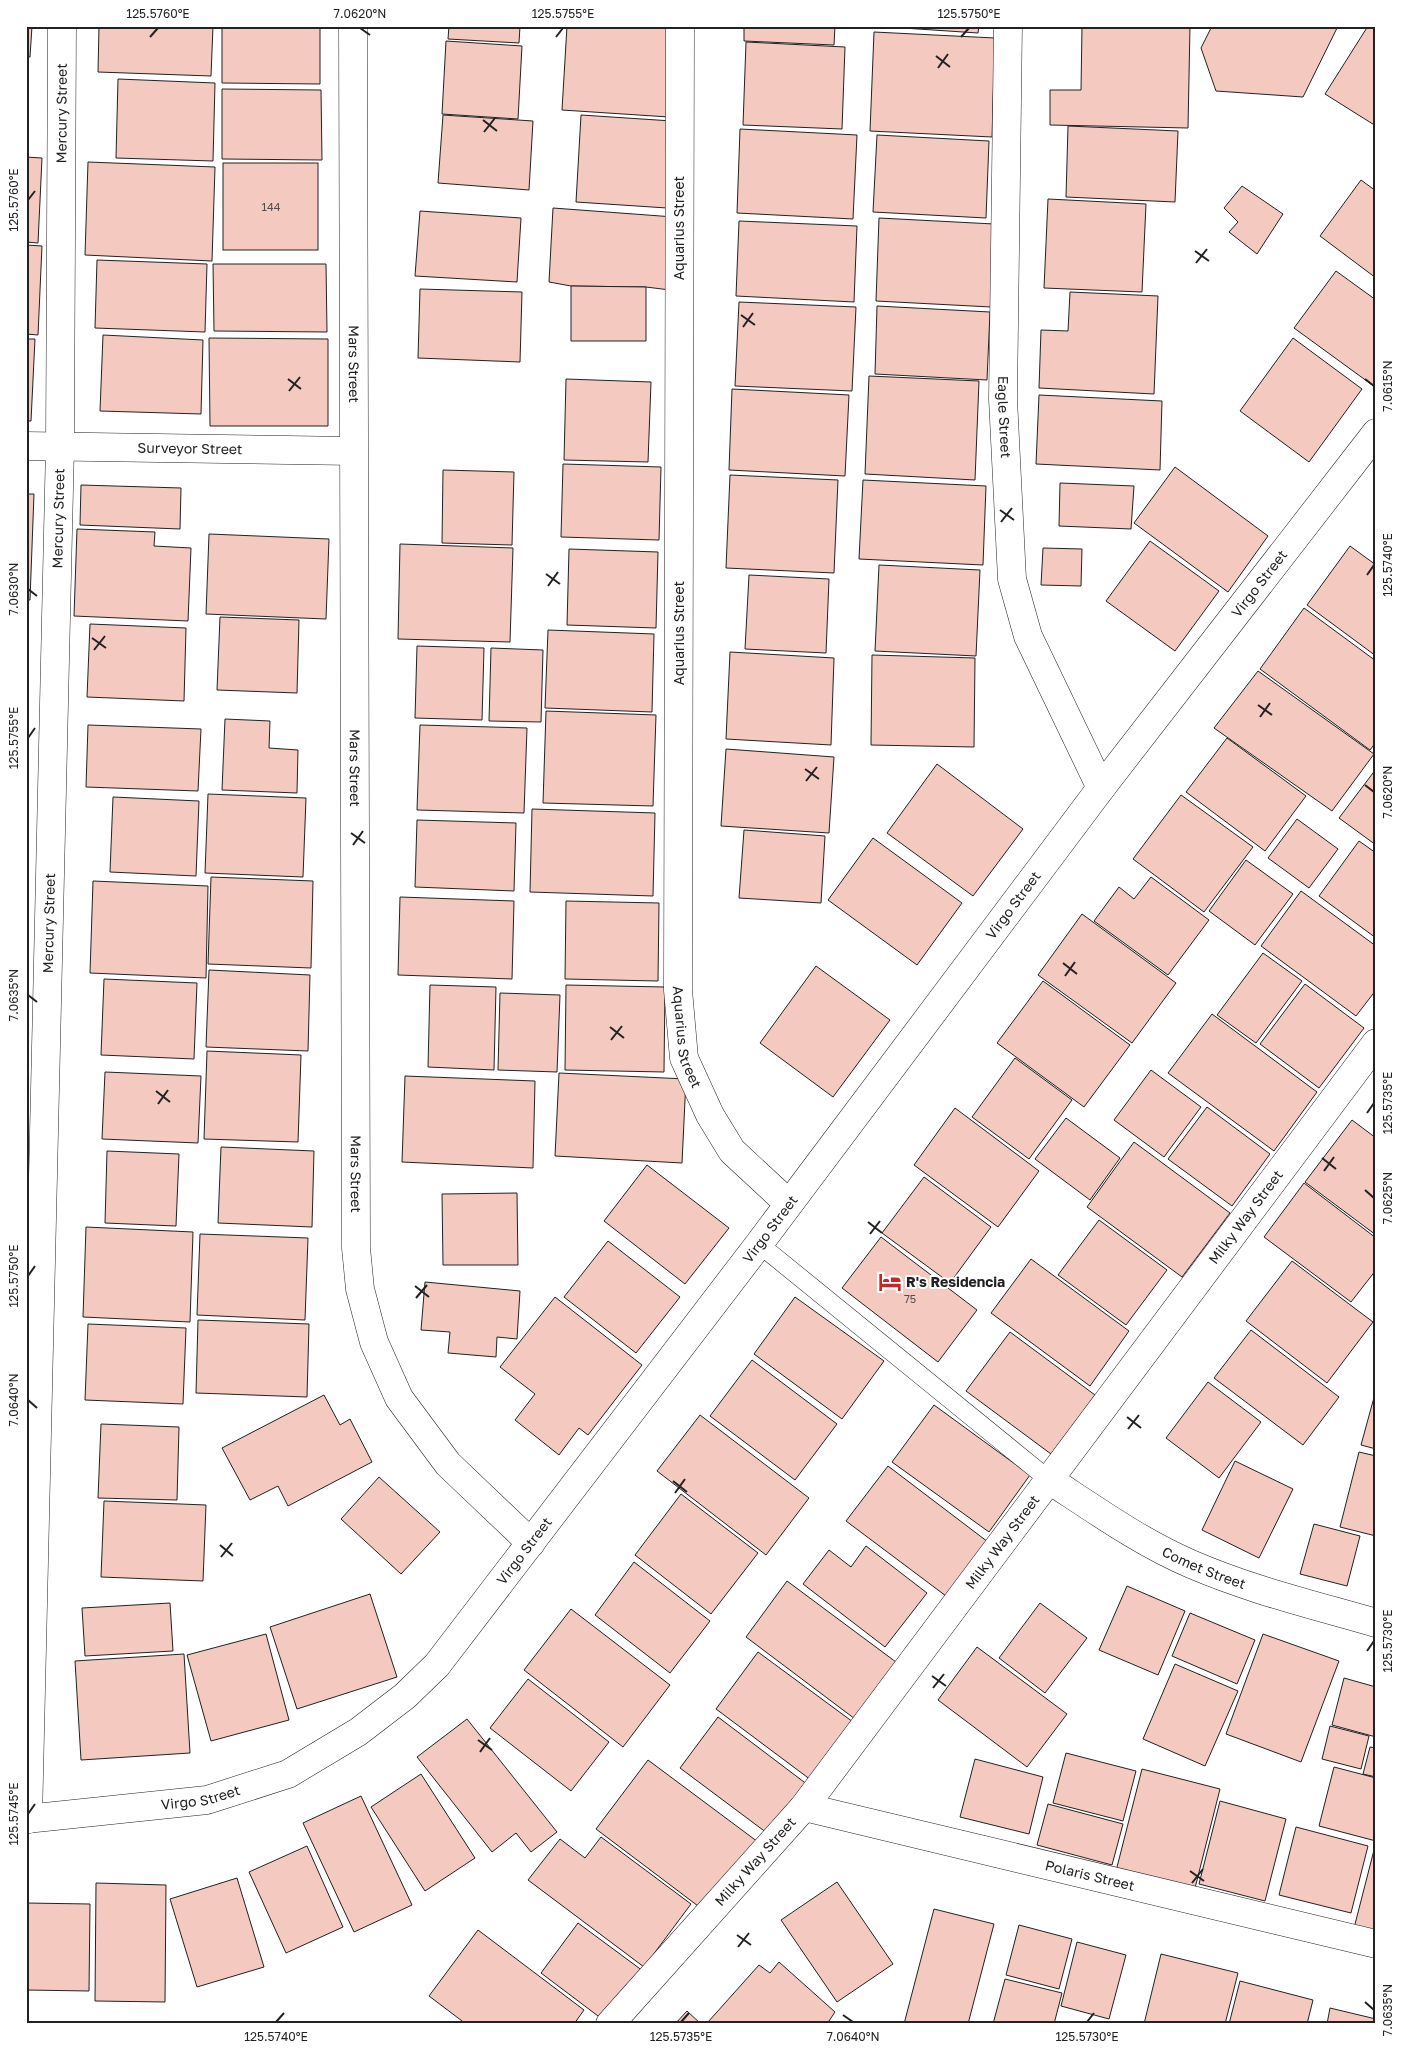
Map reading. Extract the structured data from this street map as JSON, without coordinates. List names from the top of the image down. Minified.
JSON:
{"streets":{"street":["Mercury Street","Aquarius Street","Mars Street","Eagle Street","Surveyor Street","Virgo Street","Milky Way Street","Comet Street","Polaris Street"]},"crossings":[["Mercury Street","Surveyor Street"],["Mercury Street","Virgo Street"],["Aquarius Street","Virgo Street"],["Mars Street","Surveyor Street"],["Mars Street","Virgo Street"],["Eagle Street","Virgo Street"],["Milky Way Street","Comet Street"],["Milky Way Street","Polaris Street"]],"places":{"hotel":["R's Residencia"]},"house_numbers":["144","75"],"coordinates":["125.5760°E","7.0620°N","125.5755°E","125.5750°E","7.0615°N","125.5740°E","7.0630°N","7.0635°N","125.5735°E","7.0625°N","7.0640°N","125.5730°E","125.5745°E"]}
